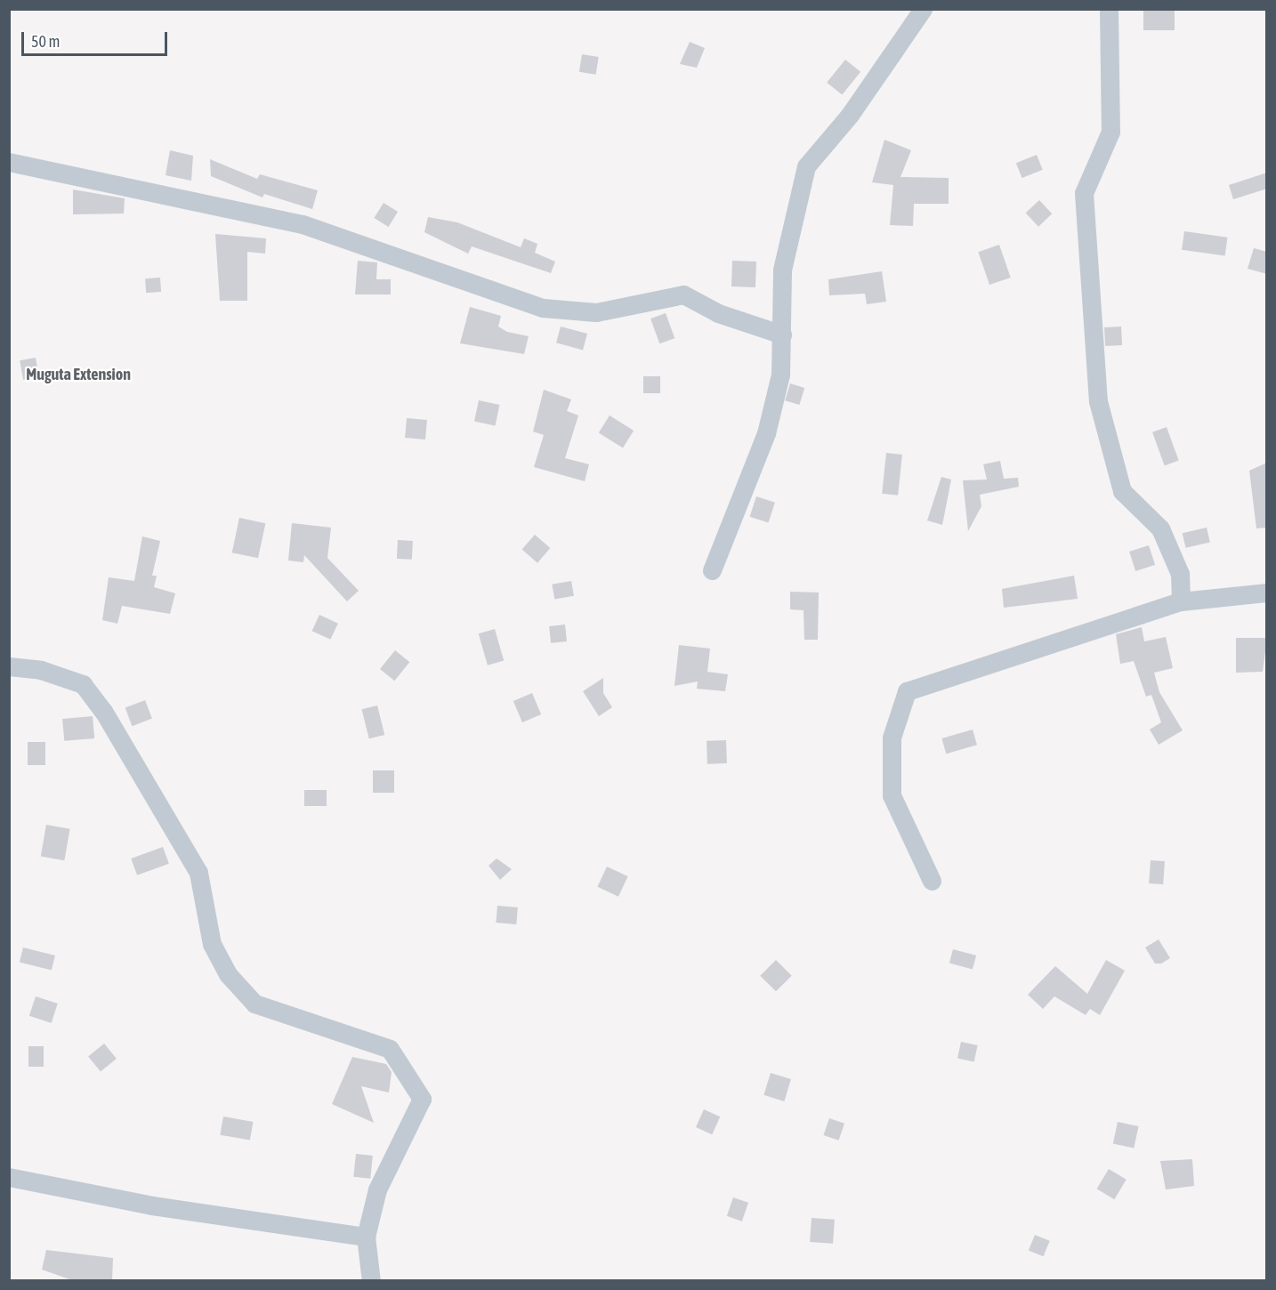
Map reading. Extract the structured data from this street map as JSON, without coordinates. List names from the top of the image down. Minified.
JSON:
{"districts":["Muguta Extension"],"scale_bar":"50 m"}
